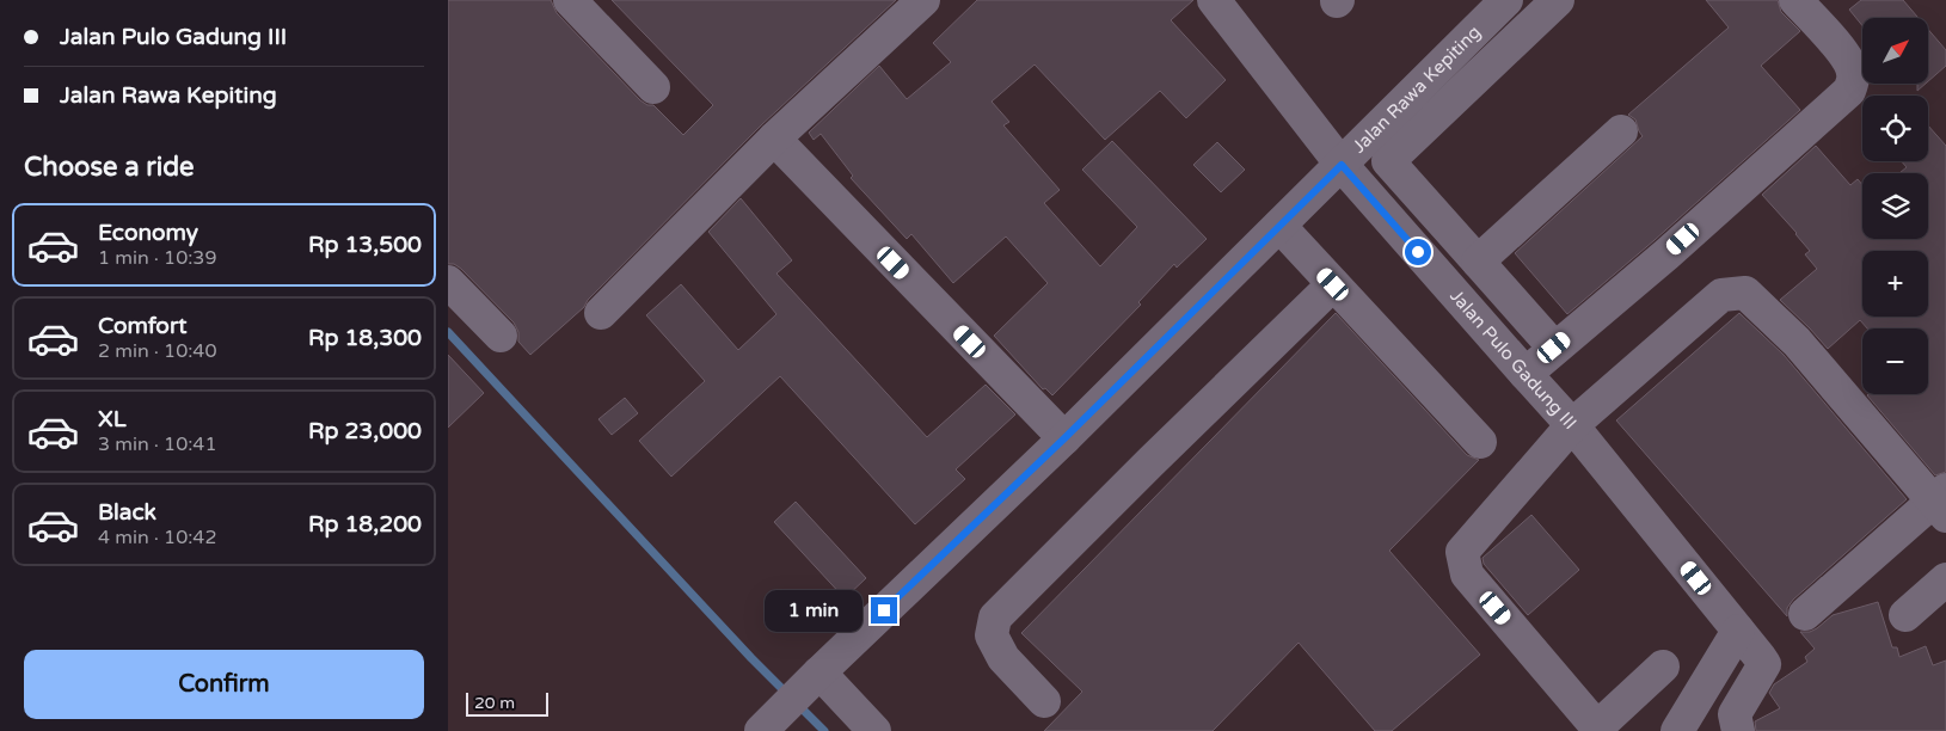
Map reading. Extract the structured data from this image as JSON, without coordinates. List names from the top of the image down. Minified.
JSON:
{"streets":{"street":["Jalan Rawa Kepiting","Jalan Pulo Gadung III"]},"crossings":[["Jalan Rawa Kepiting","Jalan Pulo Gadung III"]],"scale_bar":"20 m","north":"top right","page":{"banner":["Jalan Pulo Gadung III","Jalan Rawa Kepiting"],"map_buttons":["+","−"],"heading":"Choose a ride","list":[{"name":"Economy","note":"1 min · 10:39","value":"Rp 13,500"},{"name":"Comfort","note":"2 min · 10:40","value":"Rp 18,300"},{"name":"XL","note":"3 min · 10:41","value":"Rp 23,000"},{"name":"Black","note":"4 min · 10:42","value":"Rp 18,200"}],"bubble":"1 min","buttons":"Confirm","scale":"20 m"}}
